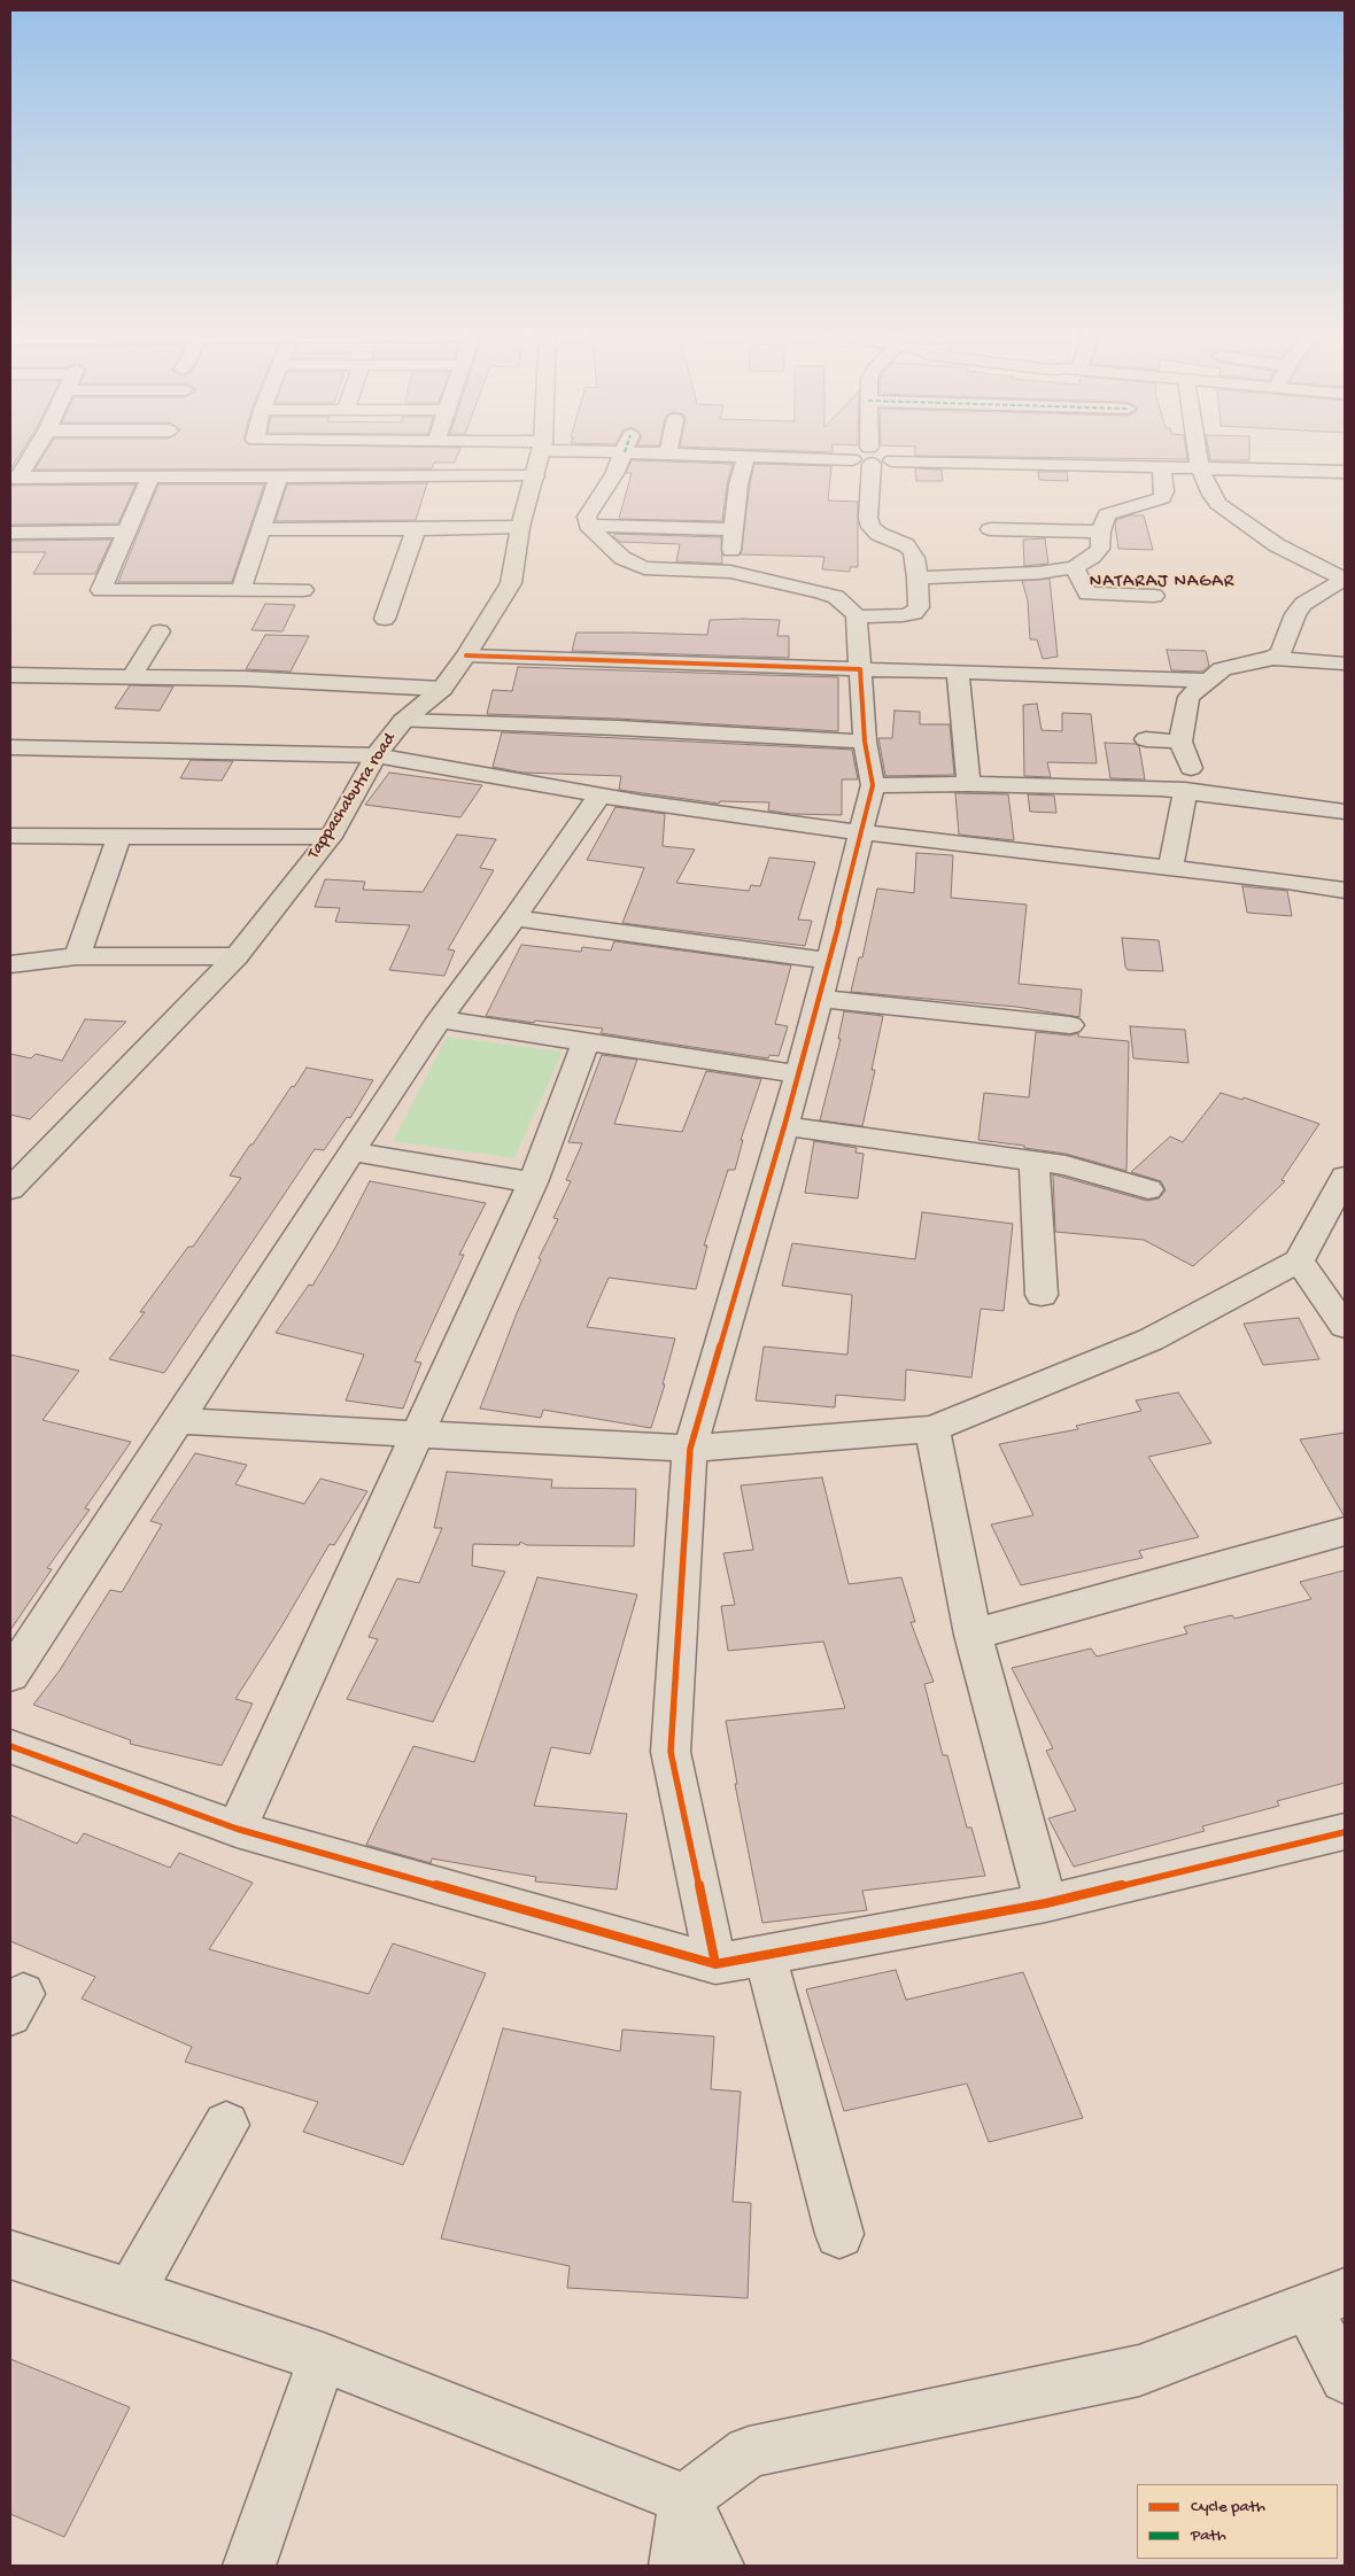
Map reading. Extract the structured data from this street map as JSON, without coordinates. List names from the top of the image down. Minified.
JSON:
{"streets":{"main road":["Tappachabutra road"]},"districts":["NATARAJ NAGAR"],"legend":["Cycle path","Path"]}
